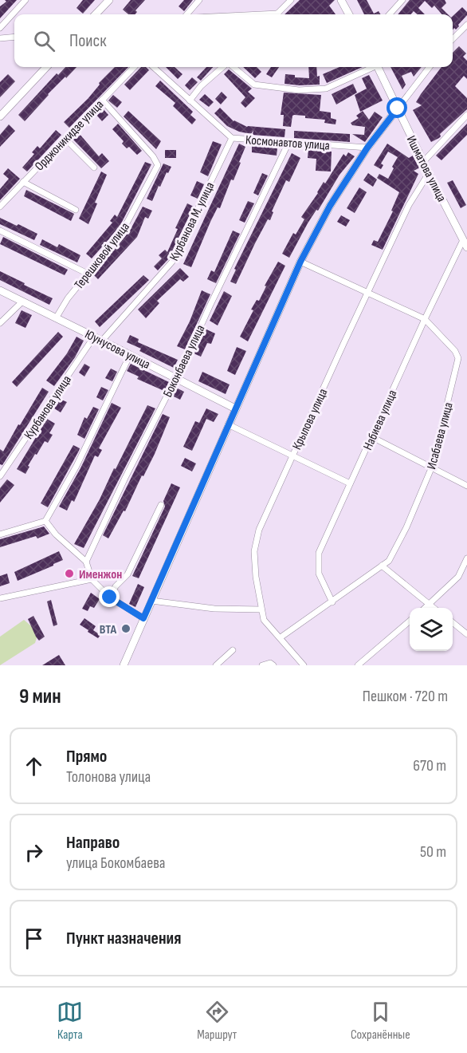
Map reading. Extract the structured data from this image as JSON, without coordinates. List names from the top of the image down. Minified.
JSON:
{"streets":{"main road":["Ишматова улица","Юунусова улица"],"street":["Орджоникидзе улица","Космонавтов улица","Курбанова М. улица","Терешковой улица","Боконбаева улица","Курбанова улица","Крылова улица","Набиева улица","Исабаева улица"]},"crossings":[["Орджоникидзе улица","Терешковой улица"],["Космонавтов улица","Курбанова М. улица"],["Космонавтов улица","Боконбаева улица"],["Ишматова улица","Крылова улица"],["Ишматова улица","Набиева улица"],["Курбанова М. улица","Юунусова улица"],["Терешковой улица","Юунусова улица"],["Юунусова улица","Боконбаева улица"],["Юунусова улица","Курбанова улица"],["Крылова улица","Исабаева улица"],["Набиева улица","Исабаева улица"]],"places":["Именжон","BTA"],"page":{"search":"Поиск","heading":["9 мин","Пешком · 720 m"],"list":[["Прямо","Толонова улица","670 m"],["Направо","улица Бокомбаева","50 m"],"Пункт назначения"],"nav":["Карта","Маршрут","Сохранённые"]}}
